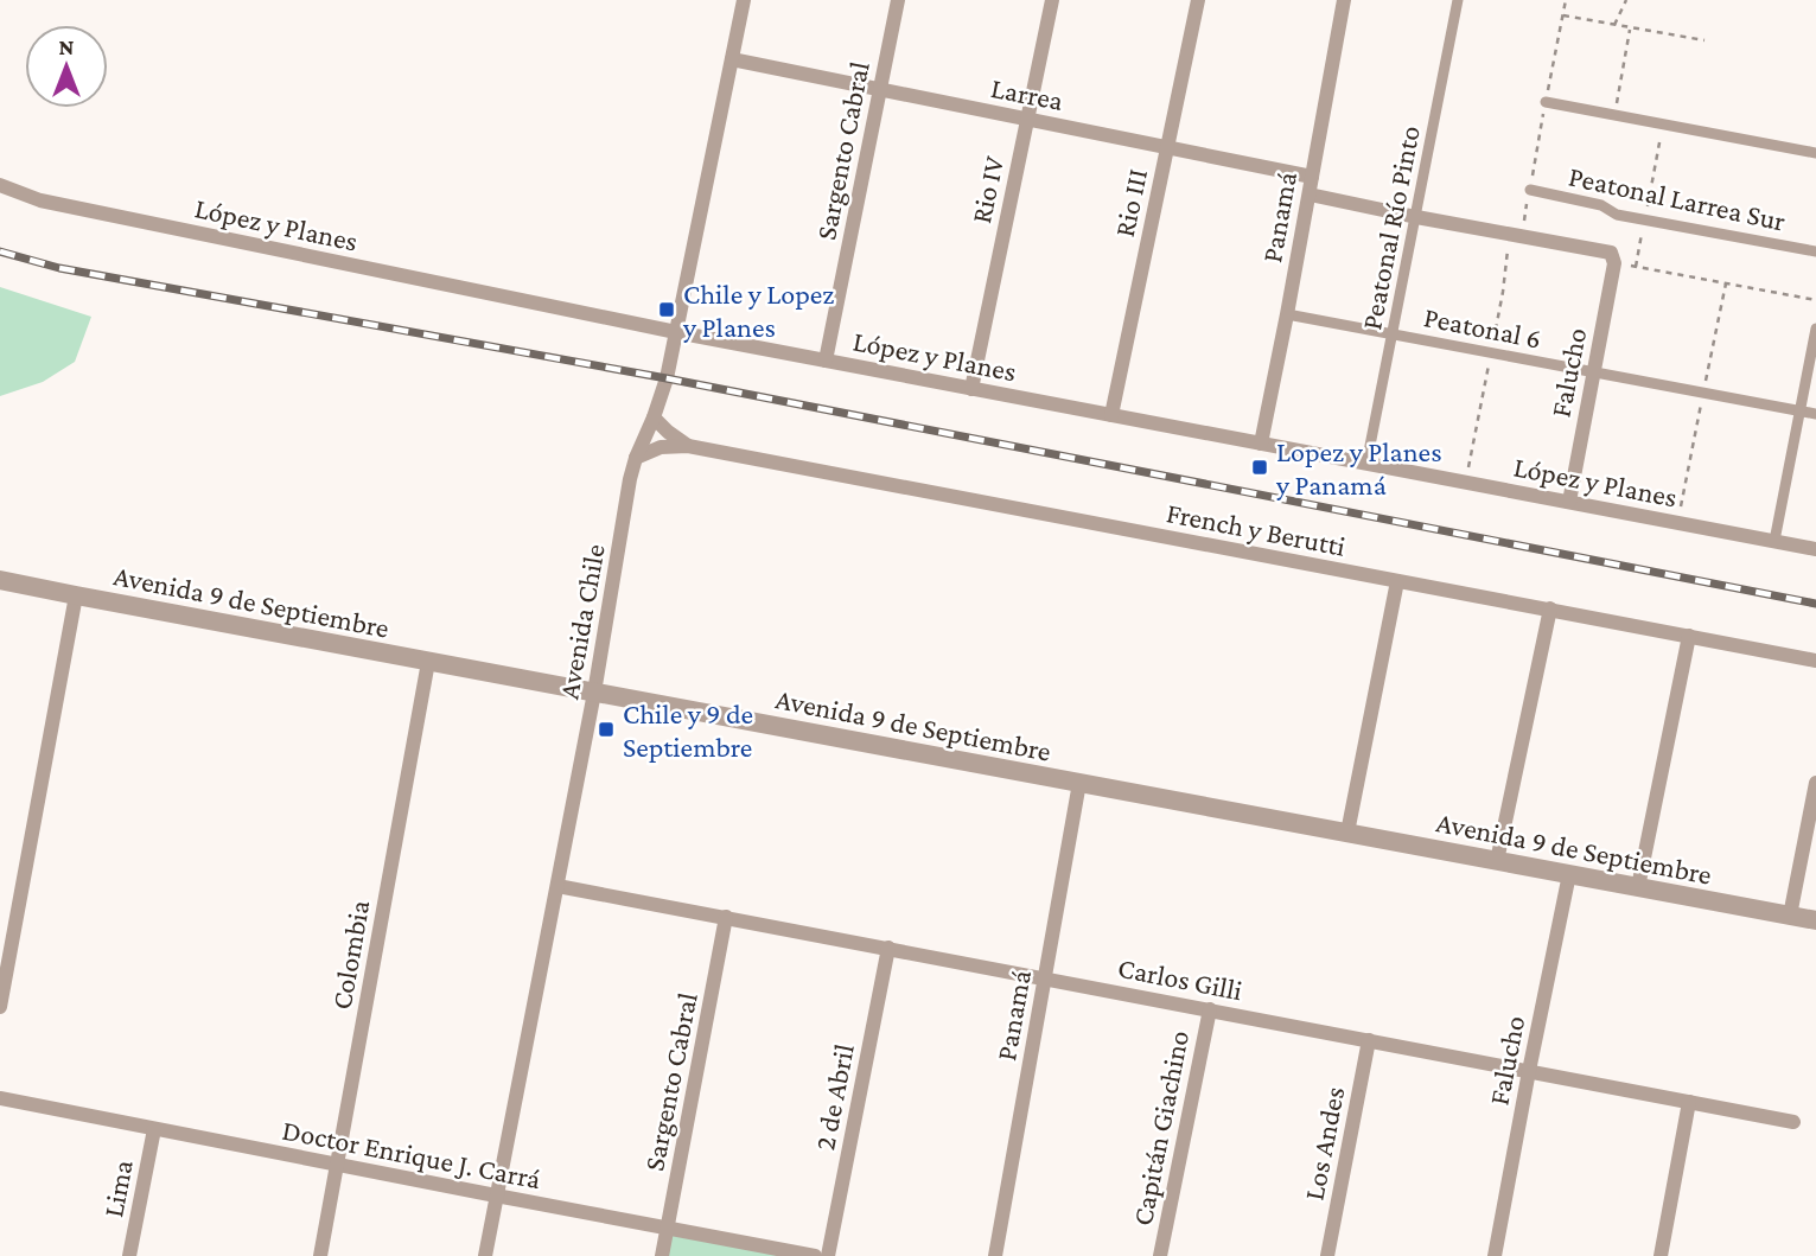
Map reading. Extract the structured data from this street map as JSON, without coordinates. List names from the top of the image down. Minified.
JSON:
{"streets":{"street":["Larrea","Sargento Cabral","Rio IV","Peatonal Larrea Sur","Rio III","Panamá","López y Planes","Peatonal Río Pinto","Peatonal 6","Falucho","French y Berutti","Avenida 9 de Septiembre","Avenida Chile","Colombia","Carlos Gilli","2 de Abril","Capitán Giachino","Los Andes","Doctor Enrique J. Carrá","Lima"]},"crossings":[["Larrea","Sargento Cabral"],["Larrea","Rio IV"],["Larrea","Rio III"],["Larrea","Panamá"],["Larrea","Avenida Chile"],["Sargento Cabral","López y Planes"],["Sargento Cabral","Carlos Gilli"],["Sargento Cabral","Doctor Enrique J. Carrá"],["Rio IV","López y Planes"],["Rio III","López y Planes"],["Panamá","López y Planes"],["Panamá","Peatonal 6"],["Panamá","Avenida 9 de Septiembre"],["Panamá","Carlos Gilli"],["López y Planes","Peatonal Río Pinto"],["López y Planes","Falucho"],["López y Planes","Avenida Chile"],["Peatonal Río Pinto","Peatonal 6"],["Peatonal 6","Falucho"],["Falucho","Avenida 9 de Septiembre"],["Falucho","Carlos Gilli"],["French y Berutti","Avenida Chile"],["Avenida 9 de Septiembre","Avenida Chile"],["Avenida 9 de Septiembre","Colombia"],["Avenida Chile","Carlos Gilli"],["Avenida Chile","Doctor Enrique J. Carrá"],["Colombia","Doctor Enrique J. Carrá"],["Carlos Gilli","2 de Abril"],["Carlos Gilli","Capitán Giachino"],["Carlos Gilli","Los Andes"],["Doctor Enrique J. Carrá","Lima"]],"places":{"transit":["Chile y Lopez y Planes","Lopez y Planes y Panamá","Chile y 9 de Septiembre"]},"north":"top"}
